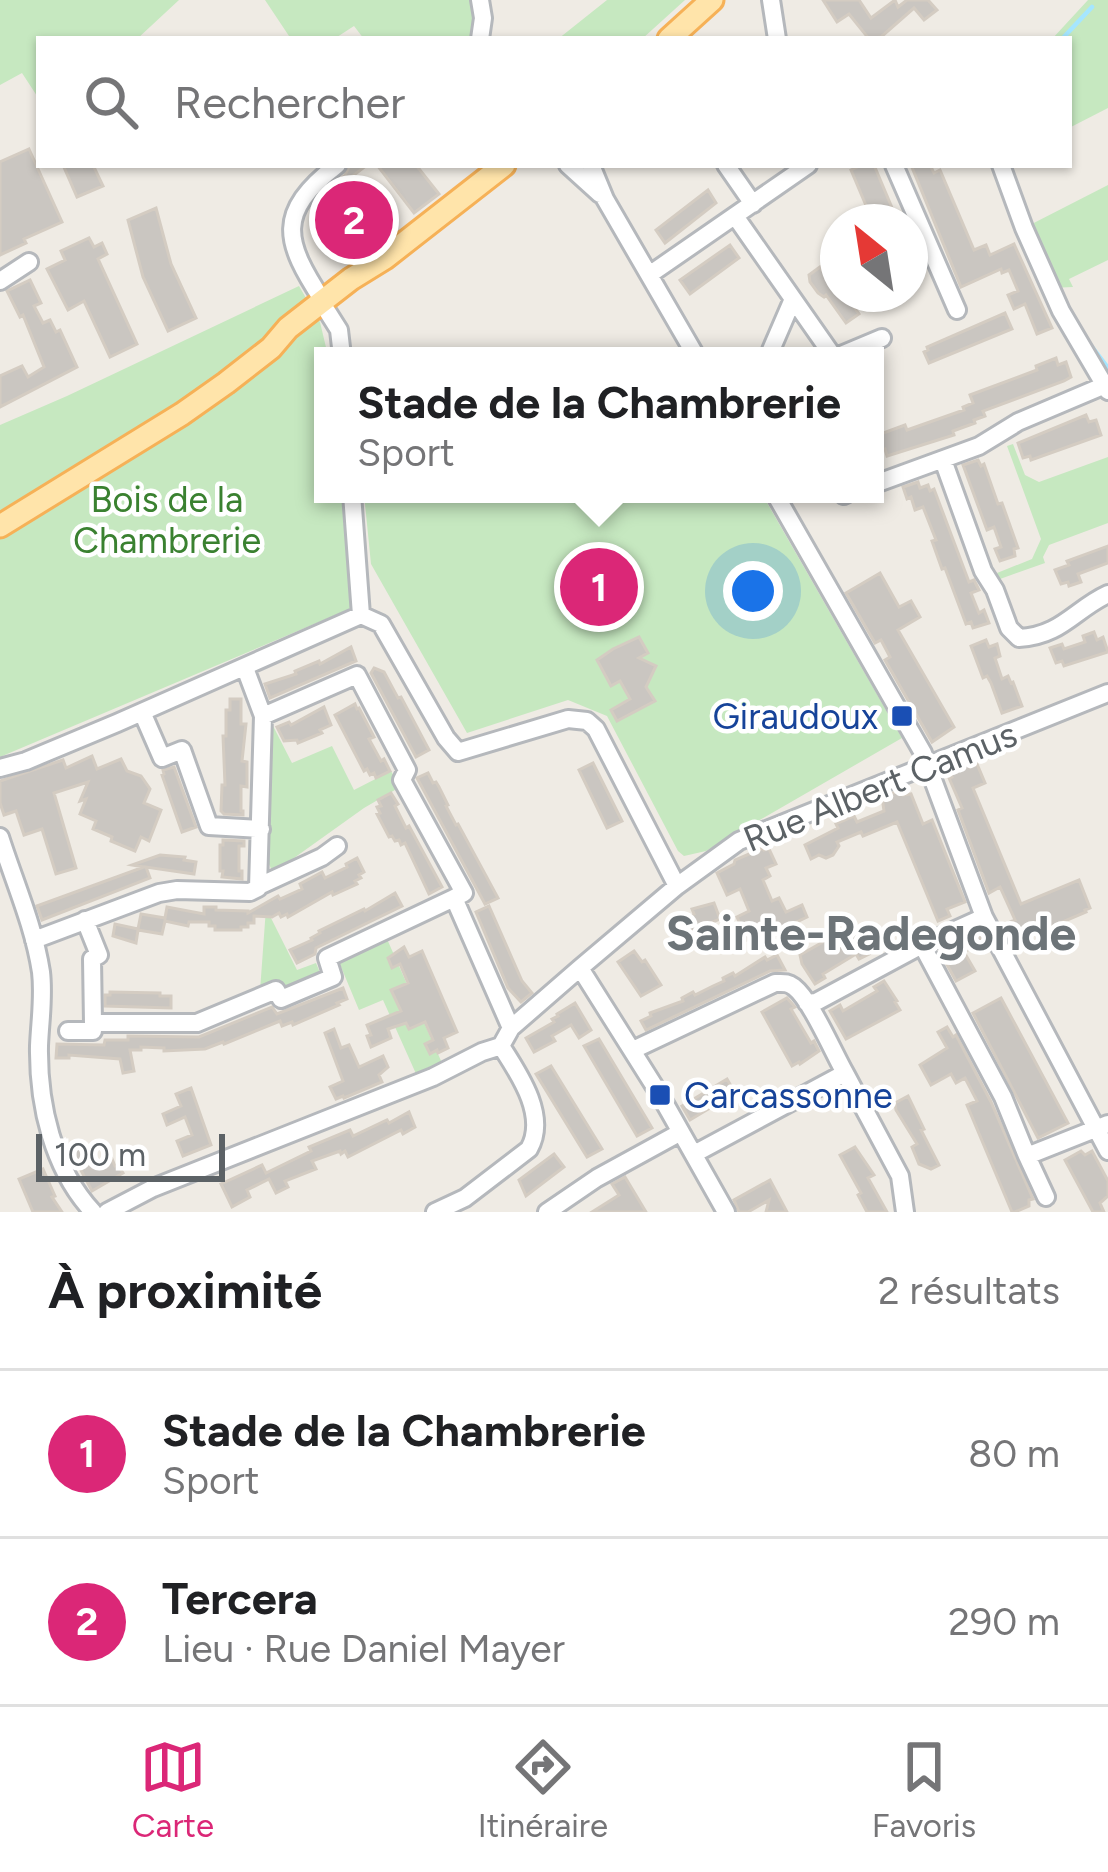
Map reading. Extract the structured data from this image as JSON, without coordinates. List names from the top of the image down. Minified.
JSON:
{"streets":{"street":["Rue Albert Camus"]},"districts":["Sainte-Radegonde"],"parks":["Bois de la Chambrerie"],"places":{"transit":["Giraudoux","Carcassonne"]},"scale_bar":"100 m","north":"top left","page":{"search":"Rechercher","pins":["2","1"],"popup":["Stade de la Chambrerie","Sport"],"scale":"100 m","heading":["À proximité","2 résultats"],"list":[{"mark":"1","name":"Stade de la Chambrerie","note":"Sport","value":"80 m"},{"mark":"2","name":"Tercera","note":"Lieu · Rue Daniel Mayer","value":"290 m"}],"nav":["Carte","Itinéraire","Favoris"]}}
